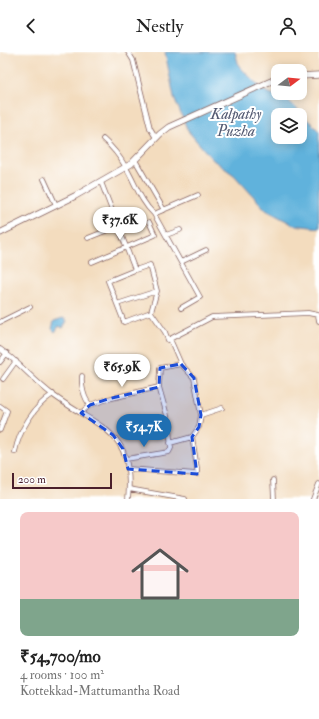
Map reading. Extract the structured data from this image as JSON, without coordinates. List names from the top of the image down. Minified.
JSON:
{"water":["Kalpathy Puzha"],"scale_bar":"200 m","north":"right","page":{"header":"Nestly","price":["₹37.6K","₹65.9K","₹54.7K"],"scale":"200 m","list":[{"name":"₹54,700/mo","note":"4 rooms · 100 m² · Kottekkad-Mattumantha Road"}]}}
